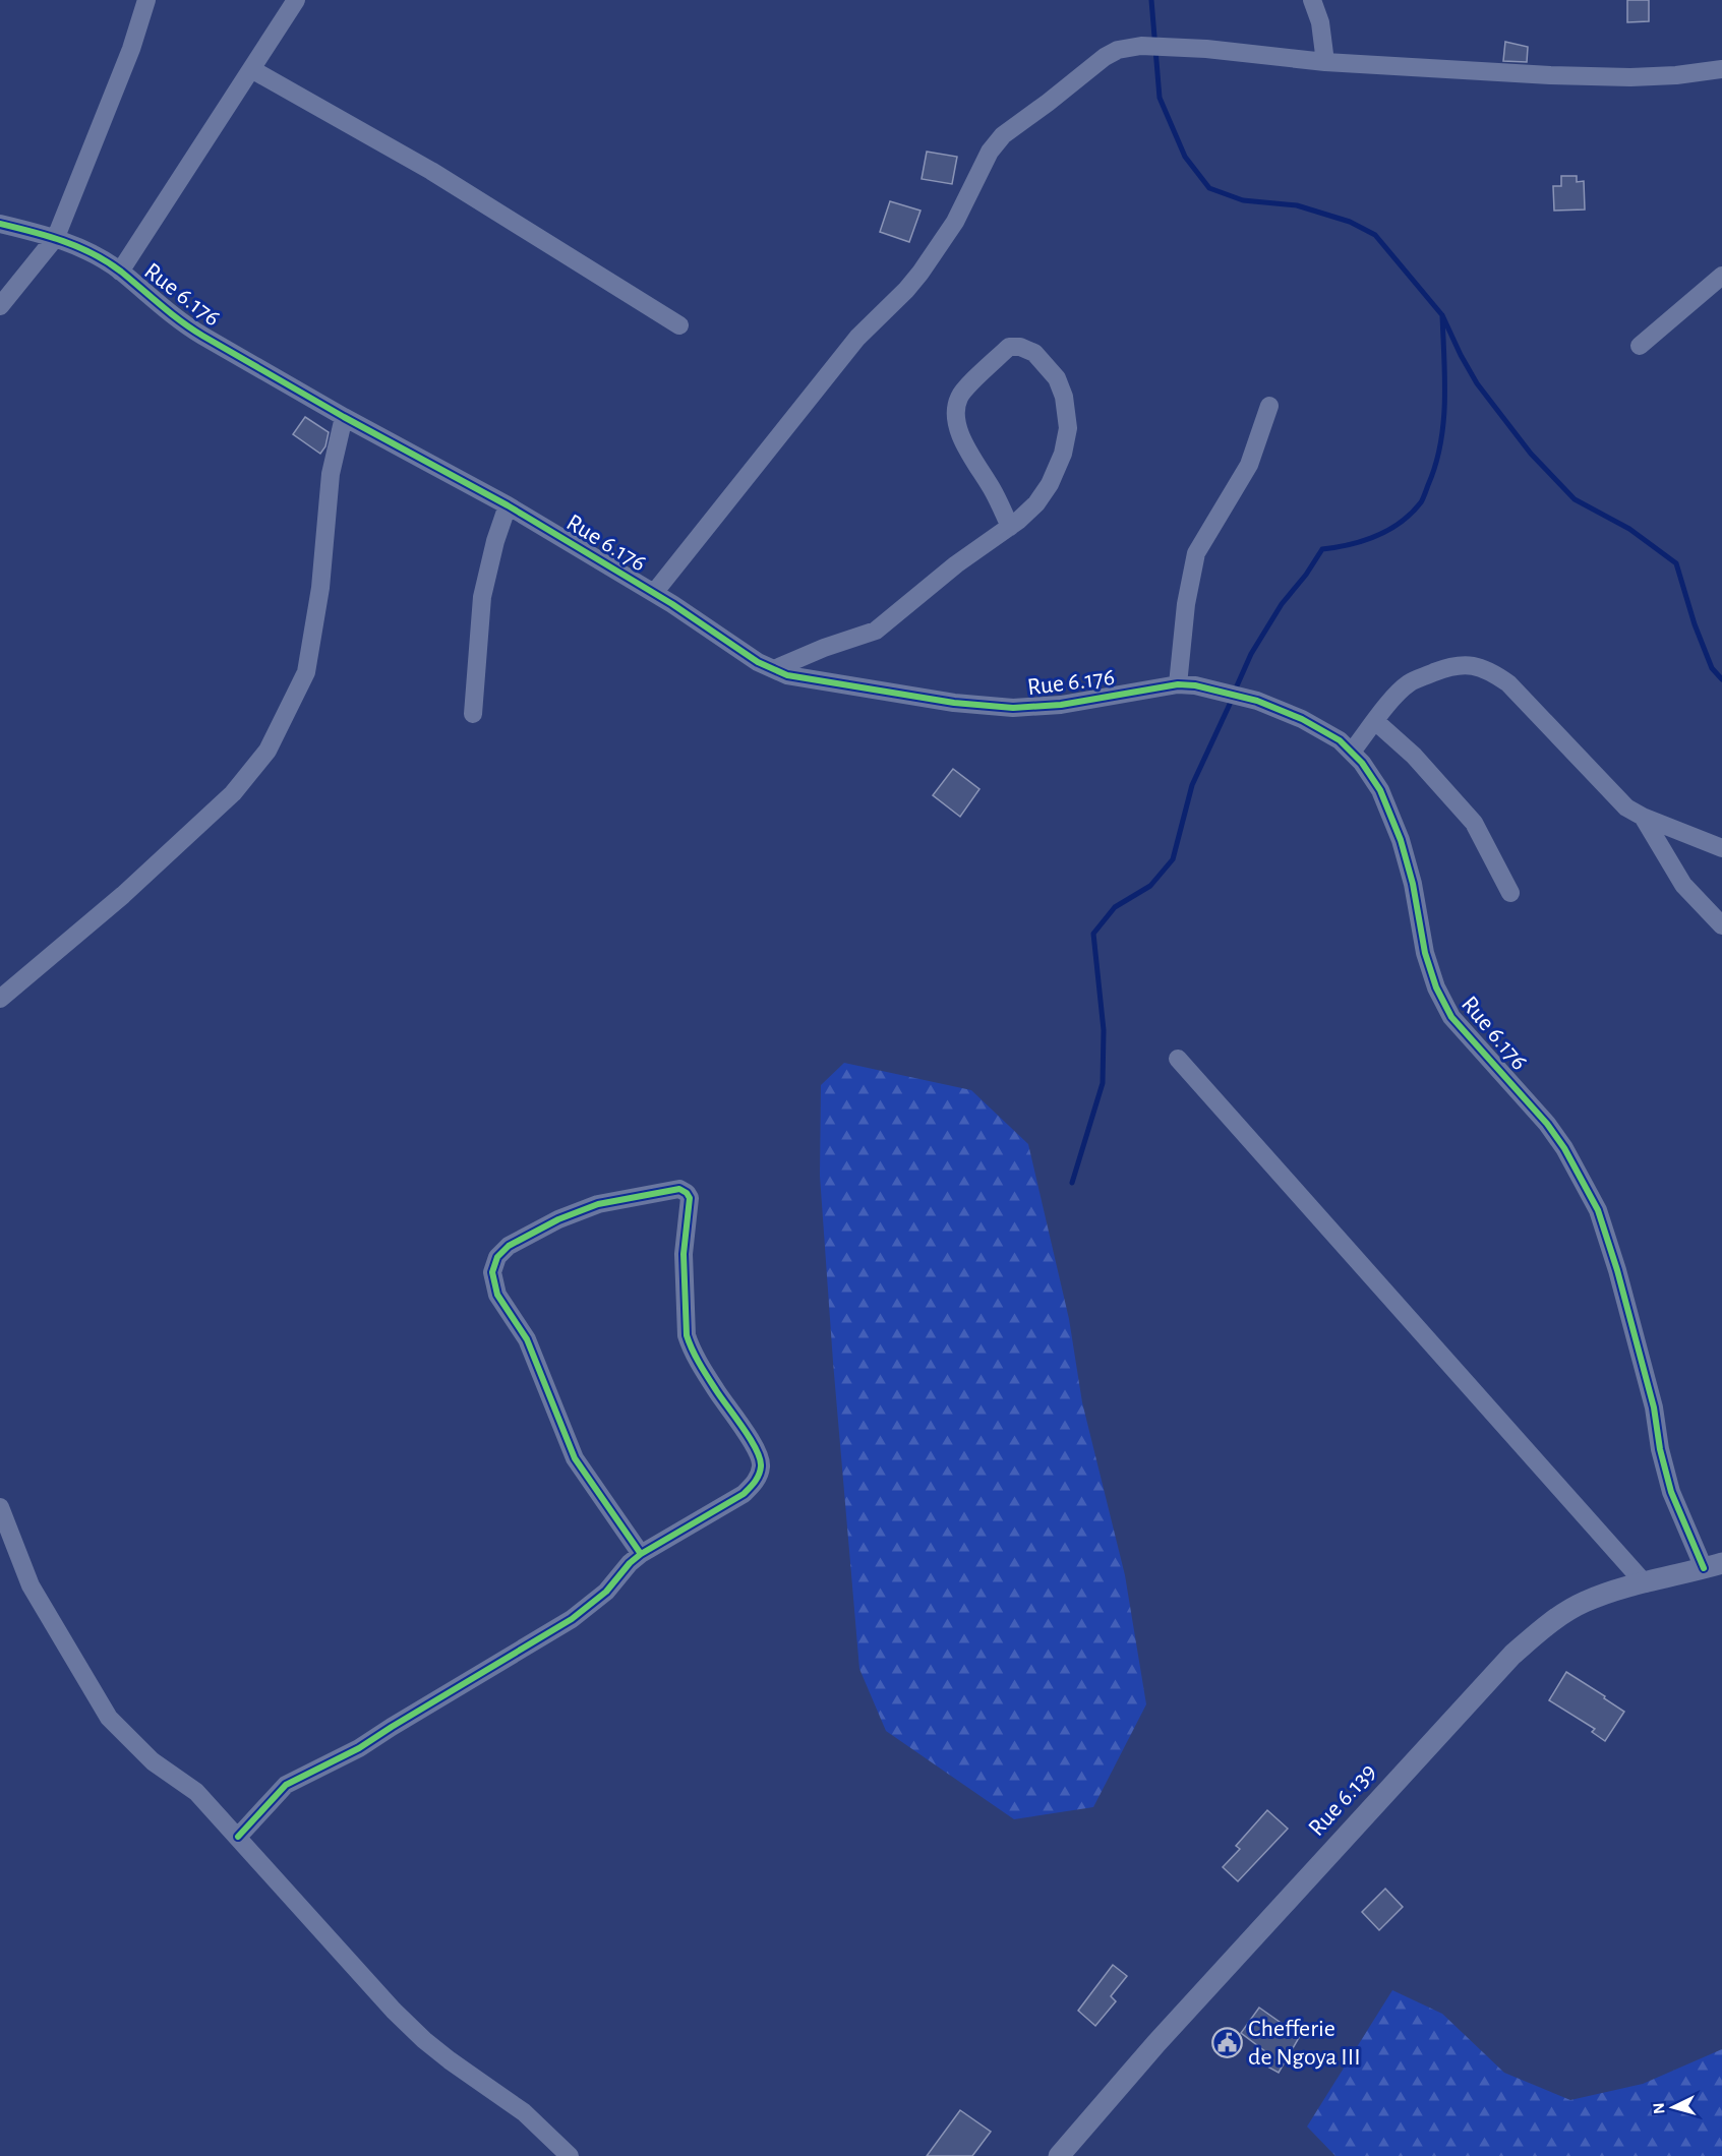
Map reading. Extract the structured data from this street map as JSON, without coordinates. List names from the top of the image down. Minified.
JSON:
{"streets":{"street":["Rue 6.176","Rue 6.139"]},"crossings":[["Rue 6.176","Rue 6.139"]],"places":{"public building":["Chefferie de Ngoya III"]},"north":"left"}
